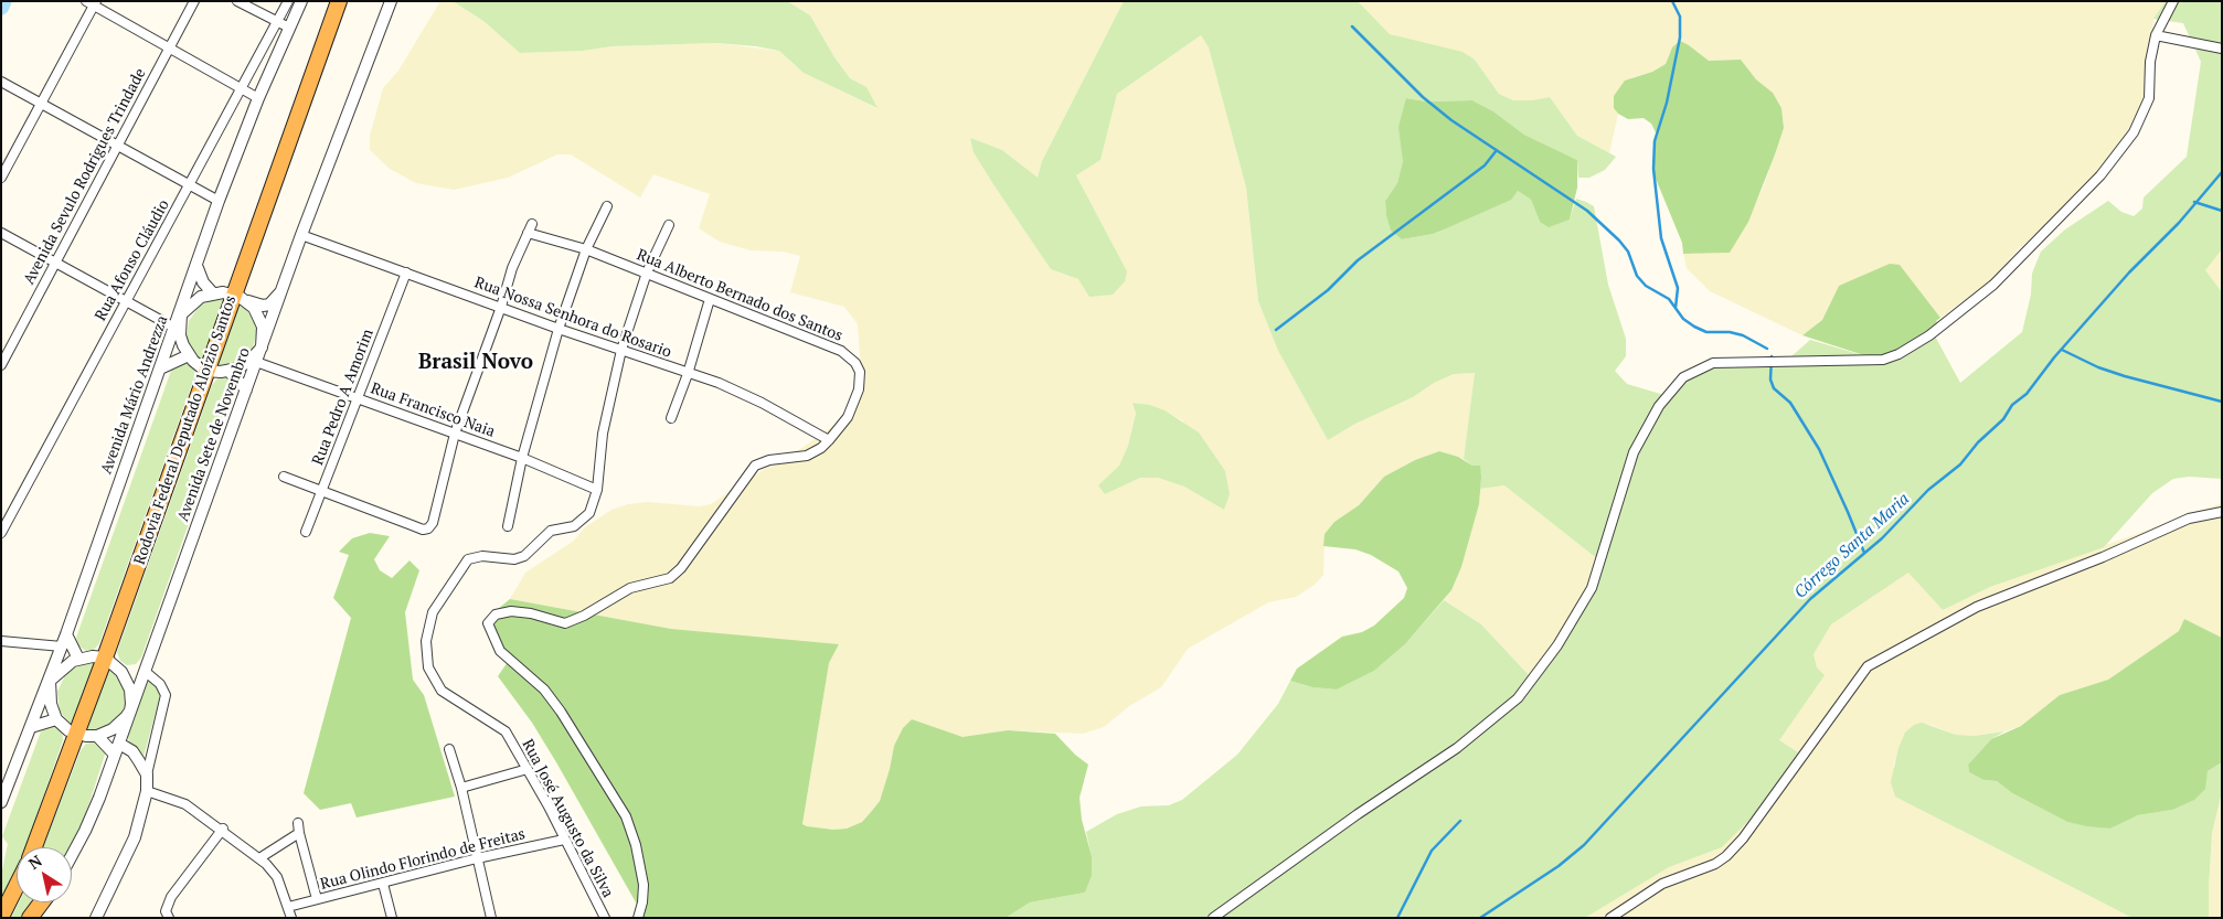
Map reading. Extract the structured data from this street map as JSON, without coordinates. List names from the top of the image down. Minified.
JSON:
{"streets":{"highway":["Rodovia Federal Deputado Aloízio Santos"],"street":["Avenida Sevulo Rodrigues Trindade","Rua Afonso Cláudio","Rua Alberto Bernado dos Santos","Rua Nossa Senhora do Rosario","Avenida Mário Andrezza","Rua Pedro A Amorim","Rua Francisco Naia","Avenida Sete de Novembro","Rua José Augusto da Silva","Rua Olindo Florindo de Freitas"]},"crossings":[["Rua Alberto Bernado dos Santos","Rua Nossa Senhora do Rosario"],["Rua Nossa Senhora do Rosario","Rua Pedro A Amorim"],["Rua Nossa Senhora do Rosario","Avenida Sete de Novembro"],["Rua Pedro A Amorim","Rua Francisco Naia"],["Rua Francisco Naia","Avenida Sete de Novembro"],["Rua Francisco Naia","Rua José Augusto da Silva"],["Rua José Augusto da Silva","Rua Olindo Florindo de Freitas"]],"districts":["Brasil Novo"],"water":["Córrego Santa Maria"],"north":"top left"}
